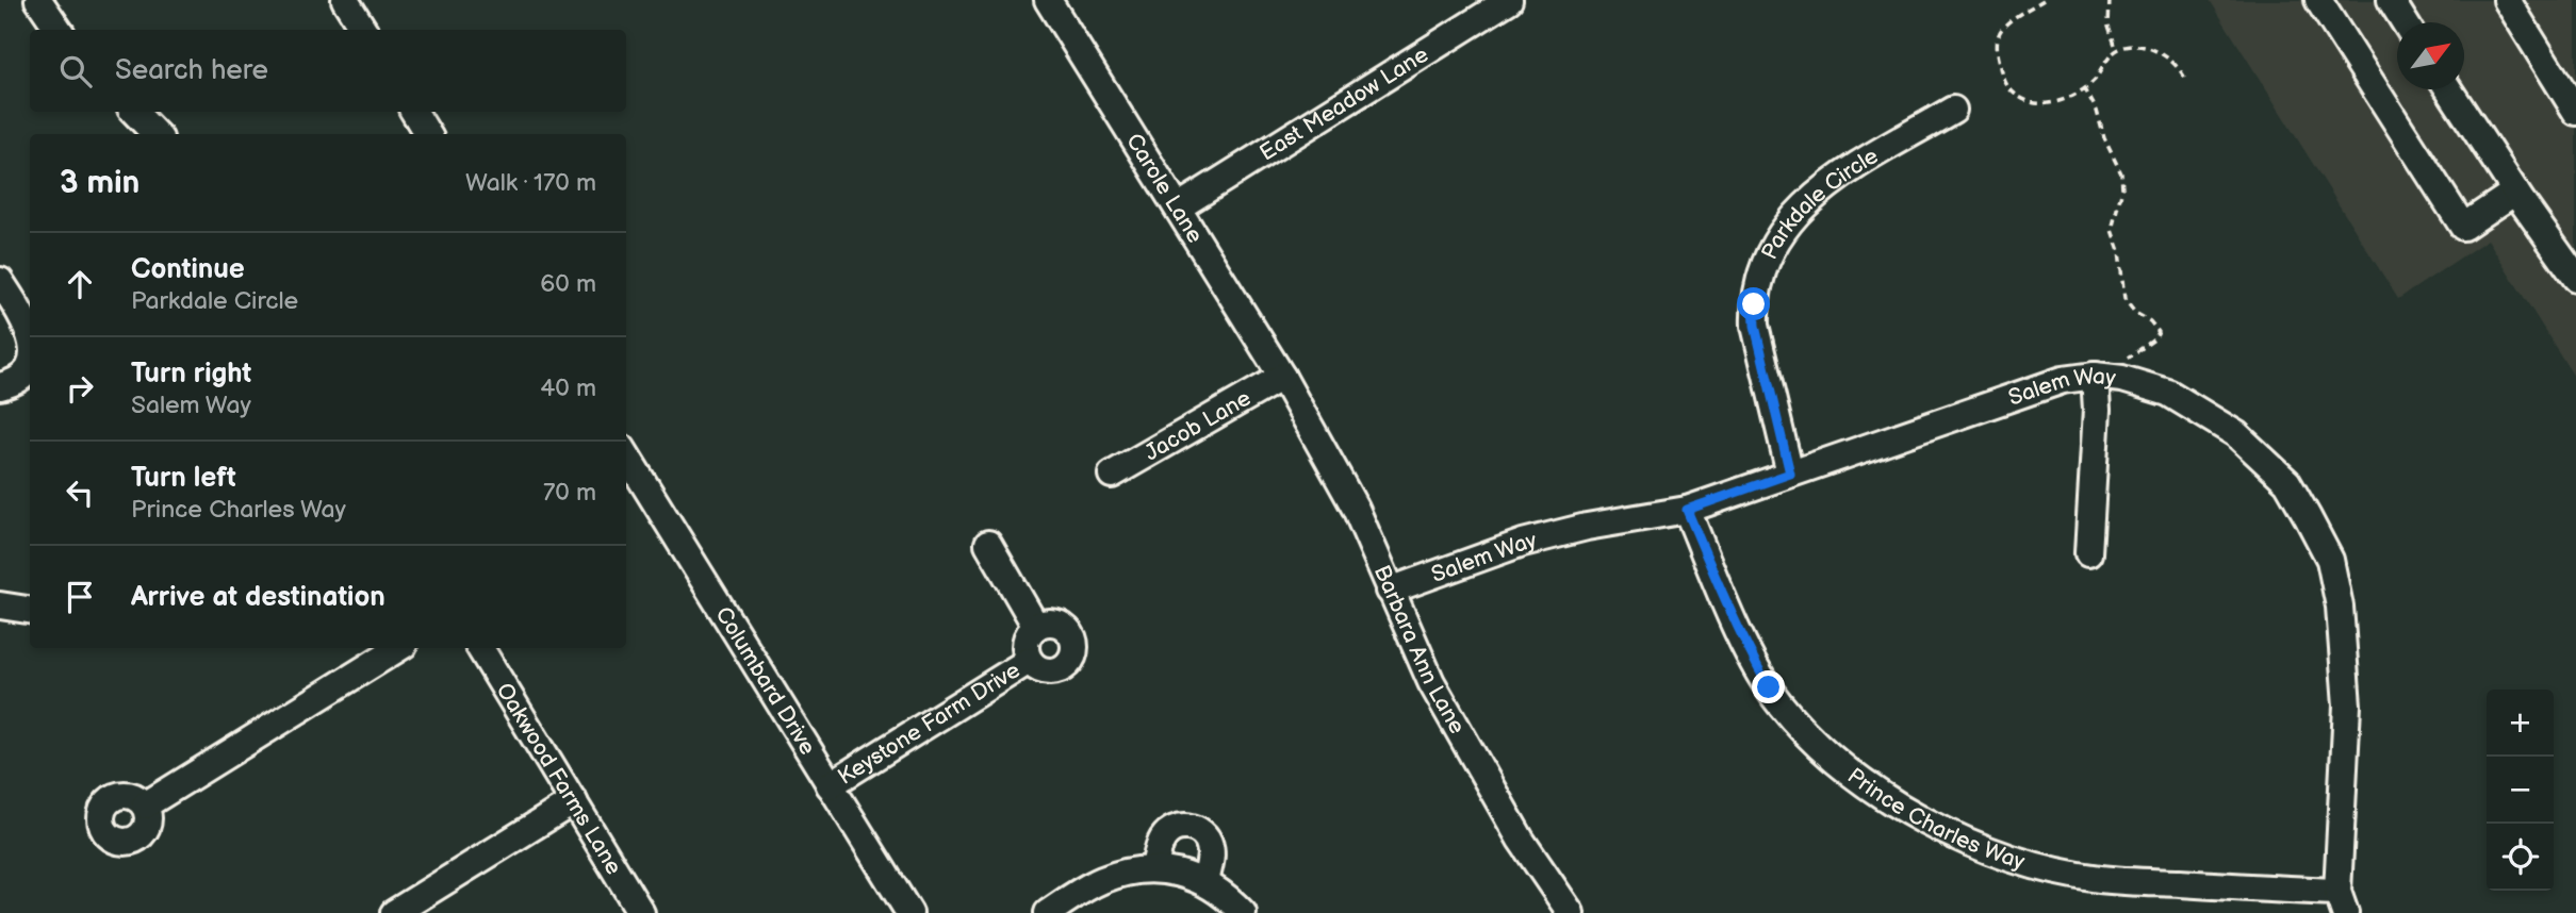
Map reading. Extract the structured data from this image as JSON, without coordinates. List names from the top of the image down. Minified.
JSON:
{"streets":{"street":["East Meadow Lane","Carole Lane","Parkdale Circle","Salem Way","Jacob Lane","Barbara Ann Lane","Columbard Drive","Keystone Farm Drive","Oakwood Farms Lane","Prince Charles Way"]},"crossings":[["East Meadow Lane","Carole Lane"],["Carole Lane","Jacob Lane"],["Carole Lane","Barbara Ann Lane"],["Parkdale Circle","Salem Way"],["Salem Way","Barbara Ann Lane"],["Salem Way","Prince Charles Way"],["Jacob Lane","Barbara Ann Lane"],["Columbard Drive","Keystone Farm Drive"]],"north":"top right","page":{"search":"Search here","heading":["3 min","Walk · 170 m"],"list":[["Continue","Parkdale Circle","60 m"],["Turn right","Salem Way","40 m"],["Turn left","Prince Charles Way","70 m"],"Arrive at destination"],"map_buttons":["+","−"]}}
